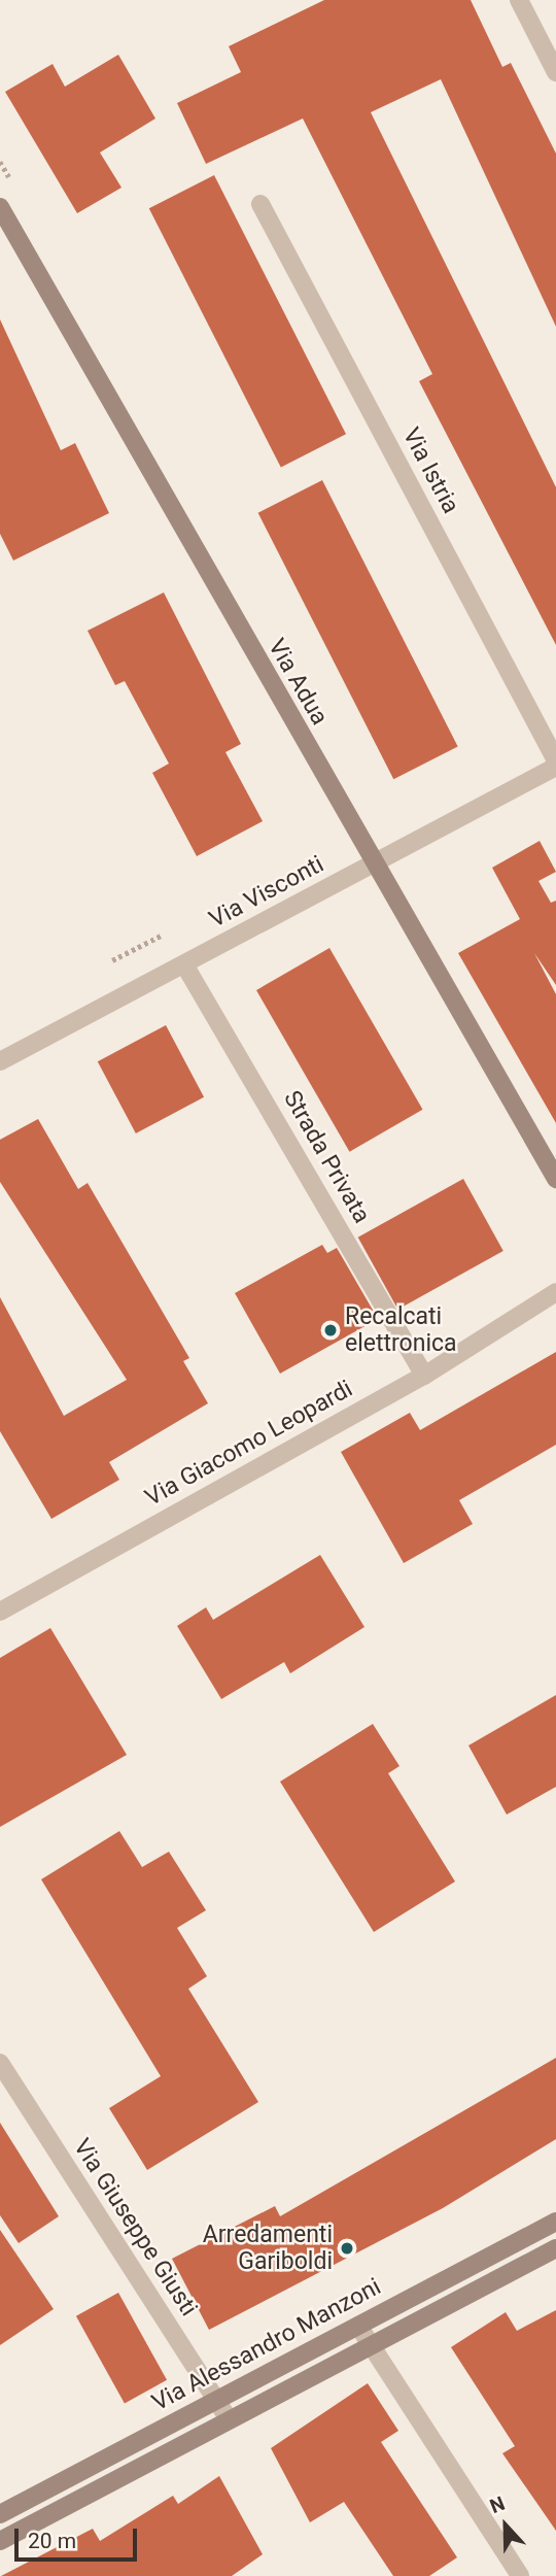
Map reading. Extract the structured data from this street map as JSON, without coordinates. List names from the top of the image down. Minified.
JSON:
{"streets":{"street":["Via Istria","Via Adua","Via Visconti","Strada Privata","Via Giacomo Leopardi","Via Giuseppe Giusti","Via Alessandro Manzoni"]},"crossings":[["Via Adua","Via Visconti"],["Via Visconti","Strada Privata"],["Strada Privata","Via Giacomo Leopardi"],["Via Giuseppe Giusti","Via Alessandro Manzoni"]],"places":["Recalcati elettronica","Arredamenti Gariboldi"],"scale_bar":"20 m","north":"top"}
